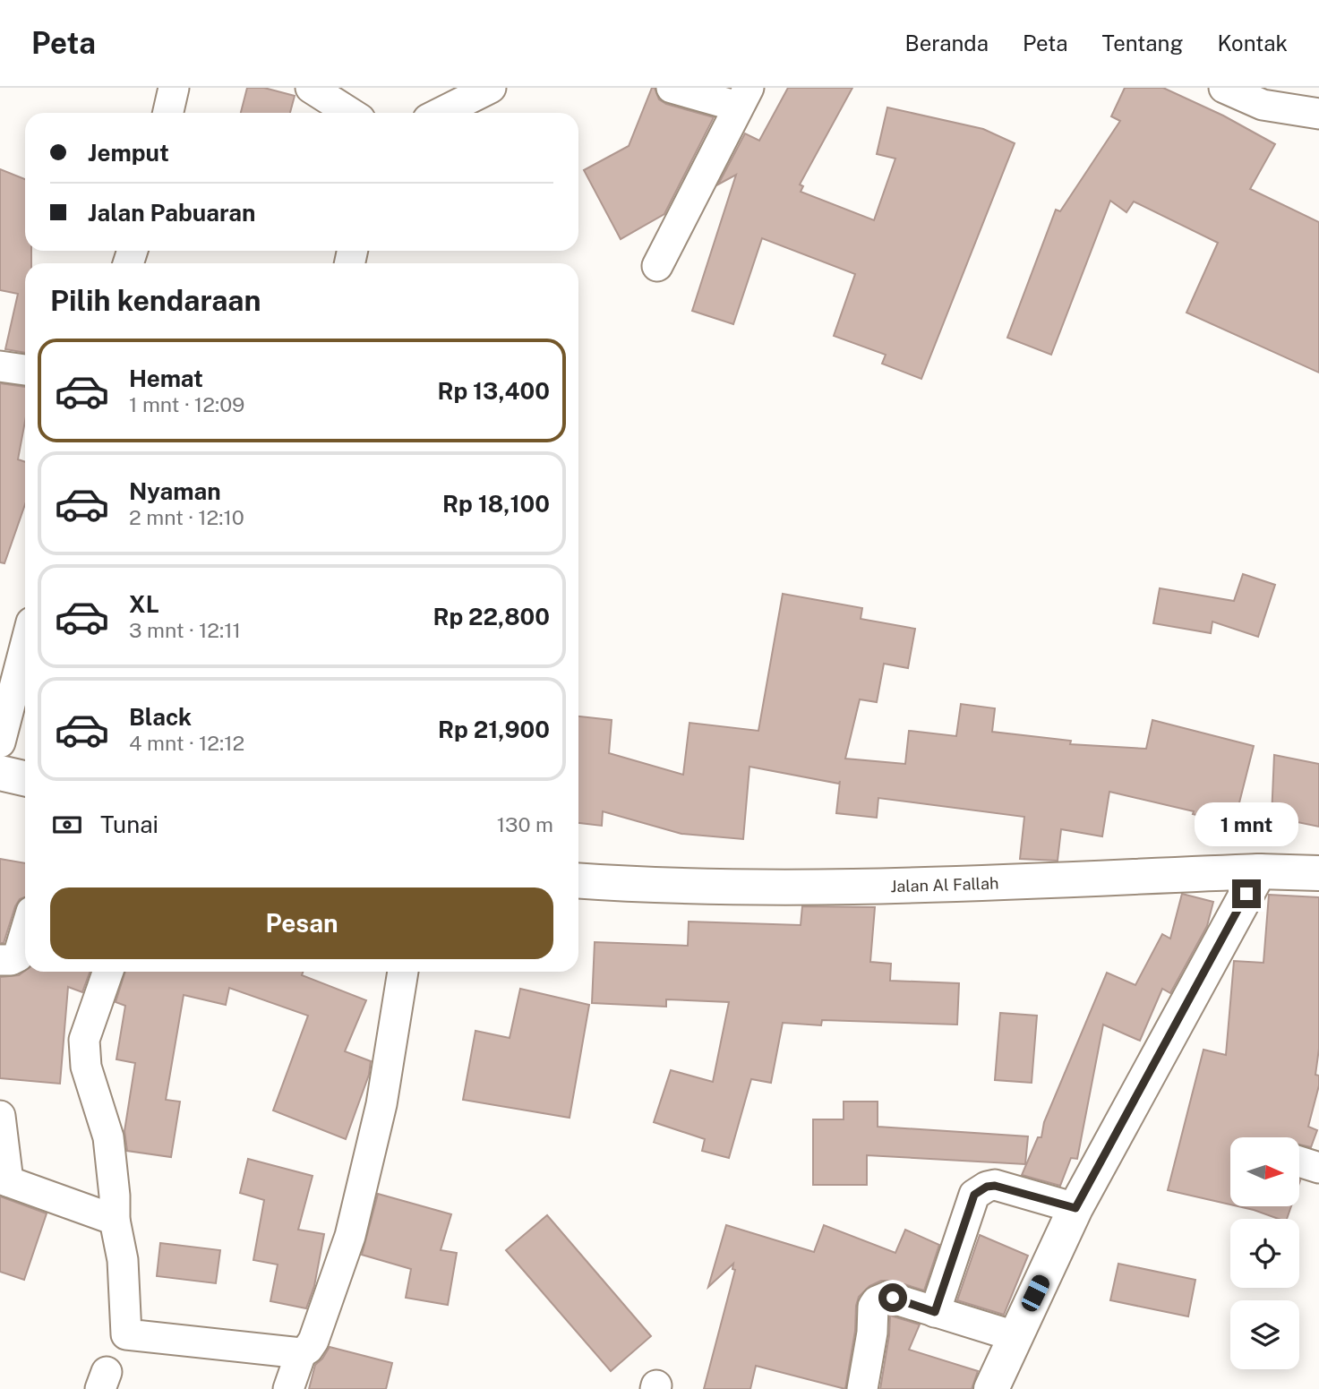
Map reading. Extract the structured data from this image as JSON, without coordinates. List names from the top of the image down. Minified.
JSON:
{"streets":{"street":["Jalan Al Fallah"]},"north":"right","page":{"header":"Peta","nav":["Beranda","Peta","Tentang","Kontak"],"banner":["Jemput","Jalan Pabuaran"],"heading":"Pilih kendaraan","list":[{"name":"Hemat","note":"1 mnt · 12:09","value":"Rp 13,400"},{"name":"Nyaman","note":"2 mnt · 12:10","value":"Rp 18,100"},{"name":"XL","note":"3 mnt · 12:11","value":"Rp 22,800"},{"name":"Black","note":"4 mnt · 12:12","value":"Rp 21,900"}],"pay":["Tunai","130 m"],"bubble":"1 mnt","buttons":"Pesan"}}
